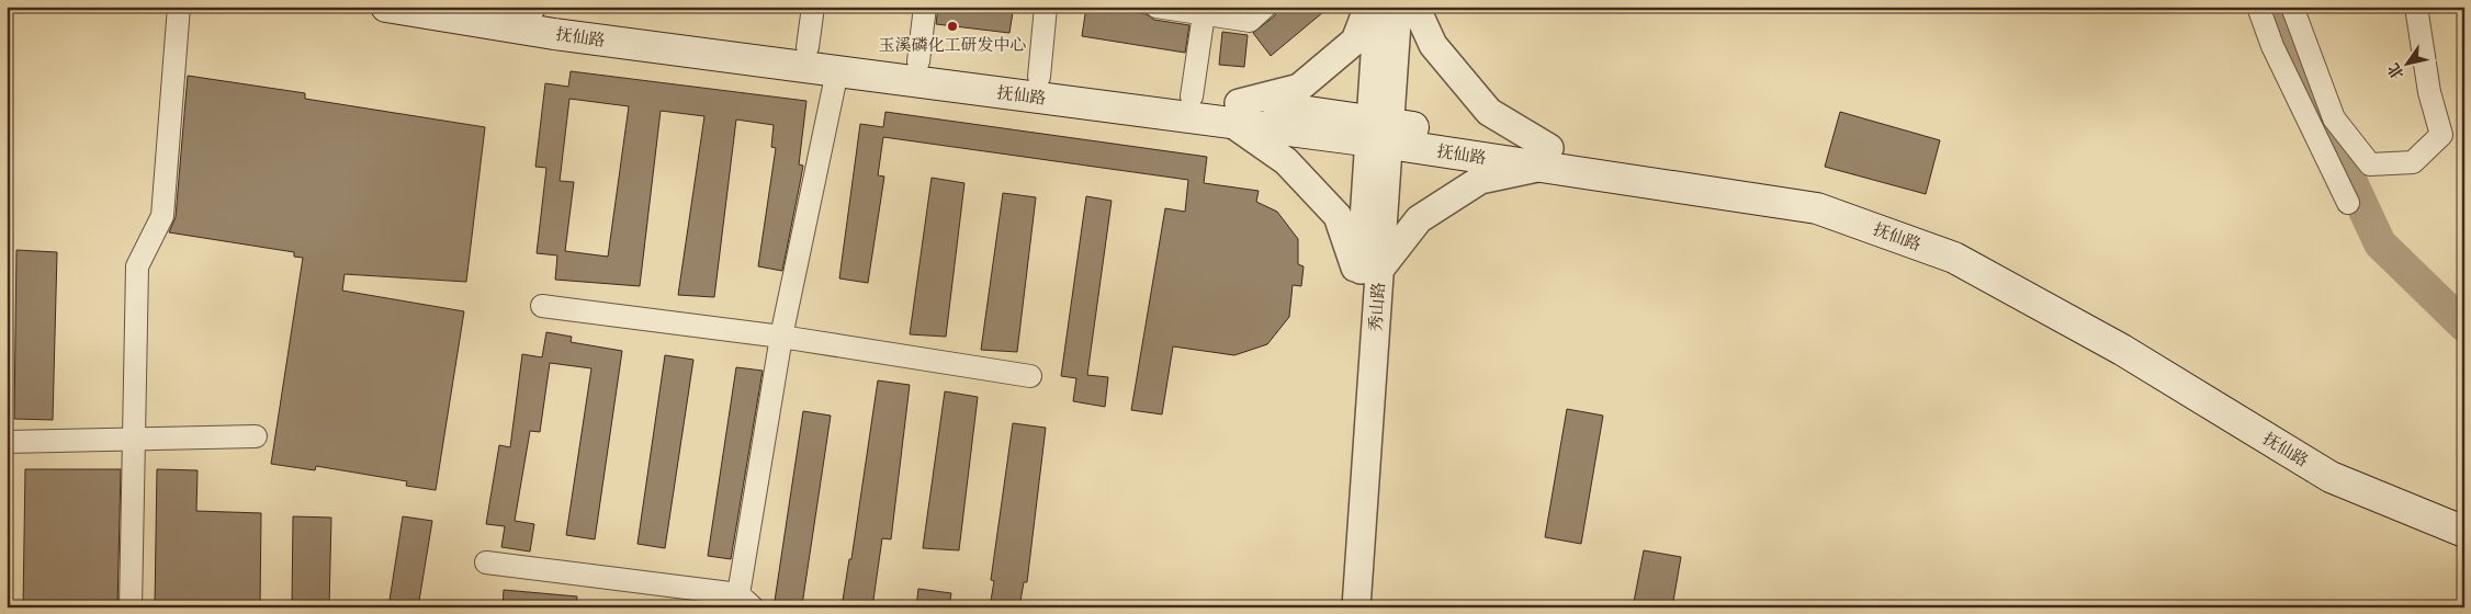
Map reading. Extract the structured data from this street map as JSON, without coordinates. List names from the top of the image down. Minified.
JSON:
{"streets":{"main road":["抚仙路"],"street":["秀山路"]},"crossings":[["抚仙路","秀山路"]],"places":["玉溪磷化工研发中心"],"north":"bottom left"}
